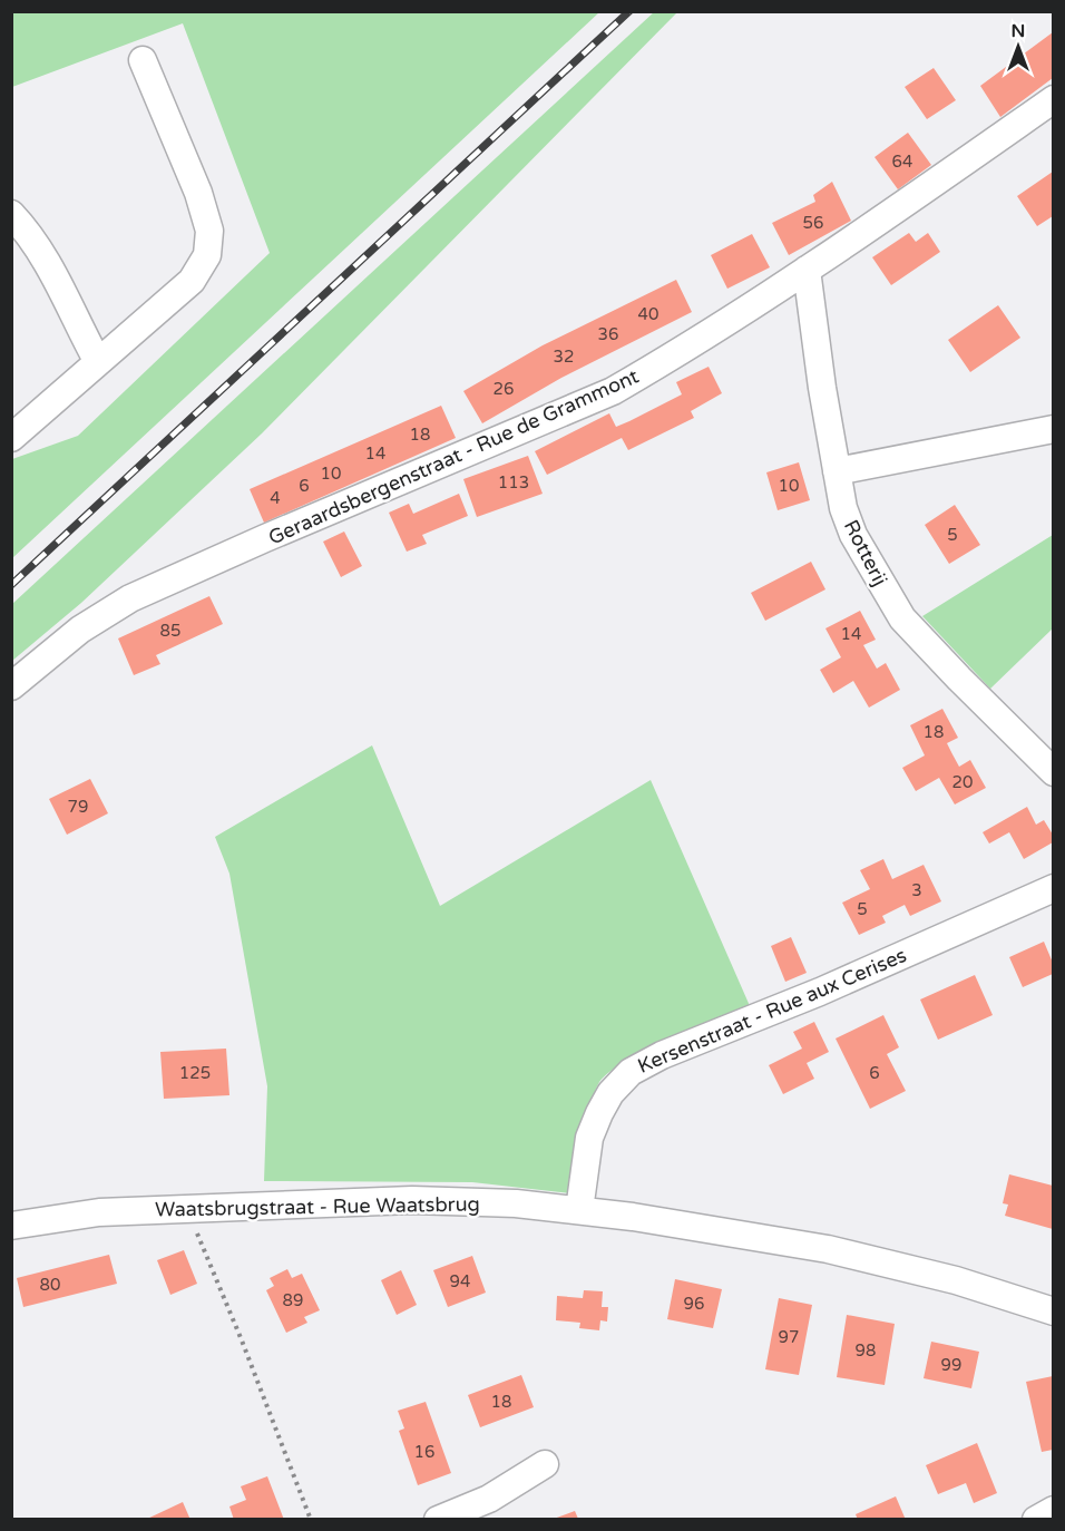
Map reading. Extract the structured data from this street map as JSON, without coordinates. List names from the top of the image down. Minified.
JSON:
{"streets":{"street":["Geraardsbergenstraat - Rue de Grammont","Rotterij","Kersenstraat - Rue aux Cerises","Waatsbrugstraat - Rue Waatsbrug"]},"crossings":[["Geraardsbergenstraat - Rue de Grammont","Rotterij"],["Kersenstraat - Rue aux Cerises","Waatsbrugstraat - Rue Waatsbrug"]],"house_numbers":["64","56","40","36","32","26","18","14","10","113","6","10","4","5","85","14","18","20","79","3","5","125","6","94","80","89","96","97","98","99","18","16"],"north":"top"}
